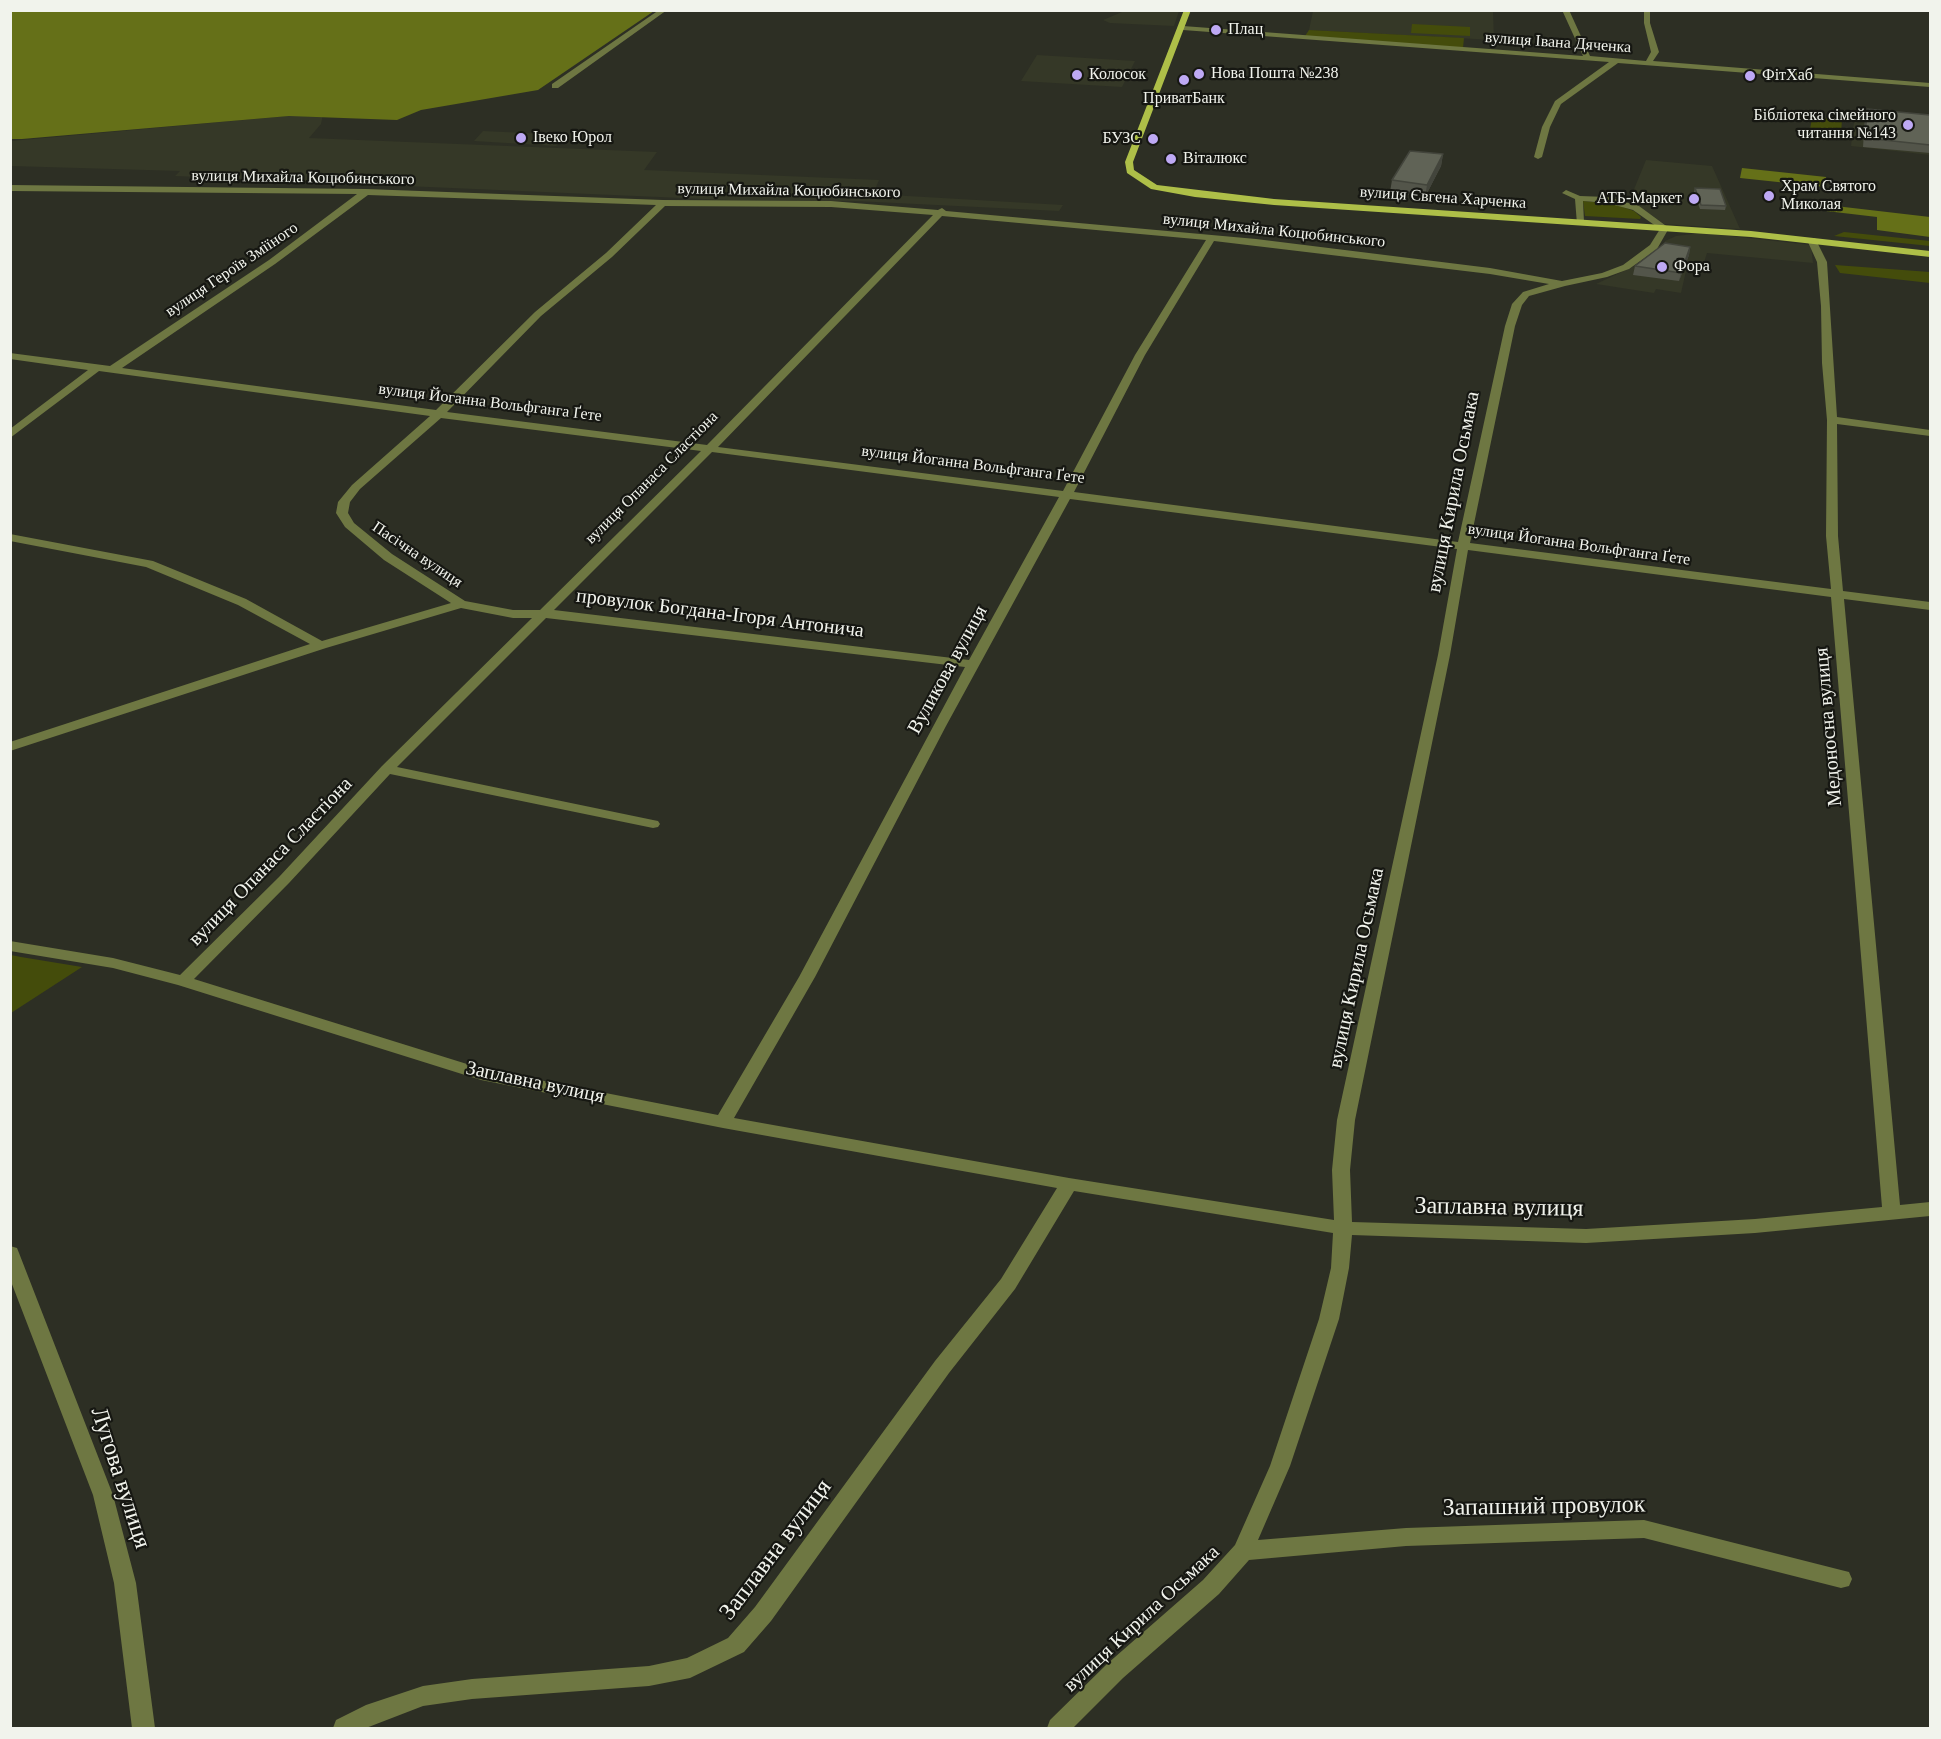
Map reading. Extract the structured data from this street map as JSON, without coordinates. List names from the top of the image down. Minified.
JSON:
{"streets":{"main road":["вулиця Євгена Харченка"],"street":["вулиця Івана Дяченка","вулиця Михайла Коцюбинського","вулиця Героїв Зміїного","вулиця Йоганна Вольфганга Ґете","вулиця Опанаса Сластіона","вулиця Кирила Осьмака","Пасічна вулиця","провулок Богдана-Ігоря Антонича","Вуликова вулиця","Медоносна вулиця","Заплавна вулиця","Лугова вулиця","Запашний провулок"]},"crossings":[["вулиця Івана Дяченка","вулиця Євгена Харченка"],["вулиця Михайла Коцюбинського","вулиця Героїв Зміїного"],["вулиця Михайла Коцюбинського","вулиця Опанаса Сластіона"],["вулиця Михайла Коцюбинського","вулиця Кирила Осьмака"],["вулиця Михайла Коцюбинського","Пасічна вулиця"],["вулиця Михайла Коцюбинського","Вуликова вулиця"],["вулиця Євгена Харченка","вулиця Кирила Осьмака"],["вулиця Євгена Харченка","Медоносна вулиця"],["вулиця Героїв Зміїного","вулиця Йоганна Вольфганга Ґете"],["вулиця Йоганна Вольфганга Ґете","вулиця Опанаса Сластіона"],["вулиця Йоганна Вольфганга Ґете","вулиця Кирила Осьмака"],["вулиця Йоганна Вольфганга Ґете","Пасічна вулиця"],["вулиця Йоганна Вольфганга Ґете","Вуликова вулиця"],["вулиця Йоганна Вольфганга Ґете","Медоносна вулиця"],["вулиця Опанаса Сластіона","провулок Богдана-Ігоря Антонича"],["вулиця Опанаса Сластіона","Заплавна вулиця"],["вулиця Кирила Осьмака","Заплавна вулиця"],["вулиця Кирила Осьмака","Запашний провулок"],["Пасічна вулиця","провулок Богдана-Ігоря Антонича"],["провулок Богдана-Ігоря Антонича","Вуликова вулиця"],["Вуликова вулиця","Заплавна вулиця"],["Медоносна вулиця","Заплавна вулиця"]],"places":["Плац","Нова Пошта №238","Колосок","ФітХаб","ПриватБанк","Бібліотека сімейного читання №143","Івеко Юрол","БУЗС","Віталюкс","Храм Святого Миколая","АТБ-Маркет","Фора"]}
